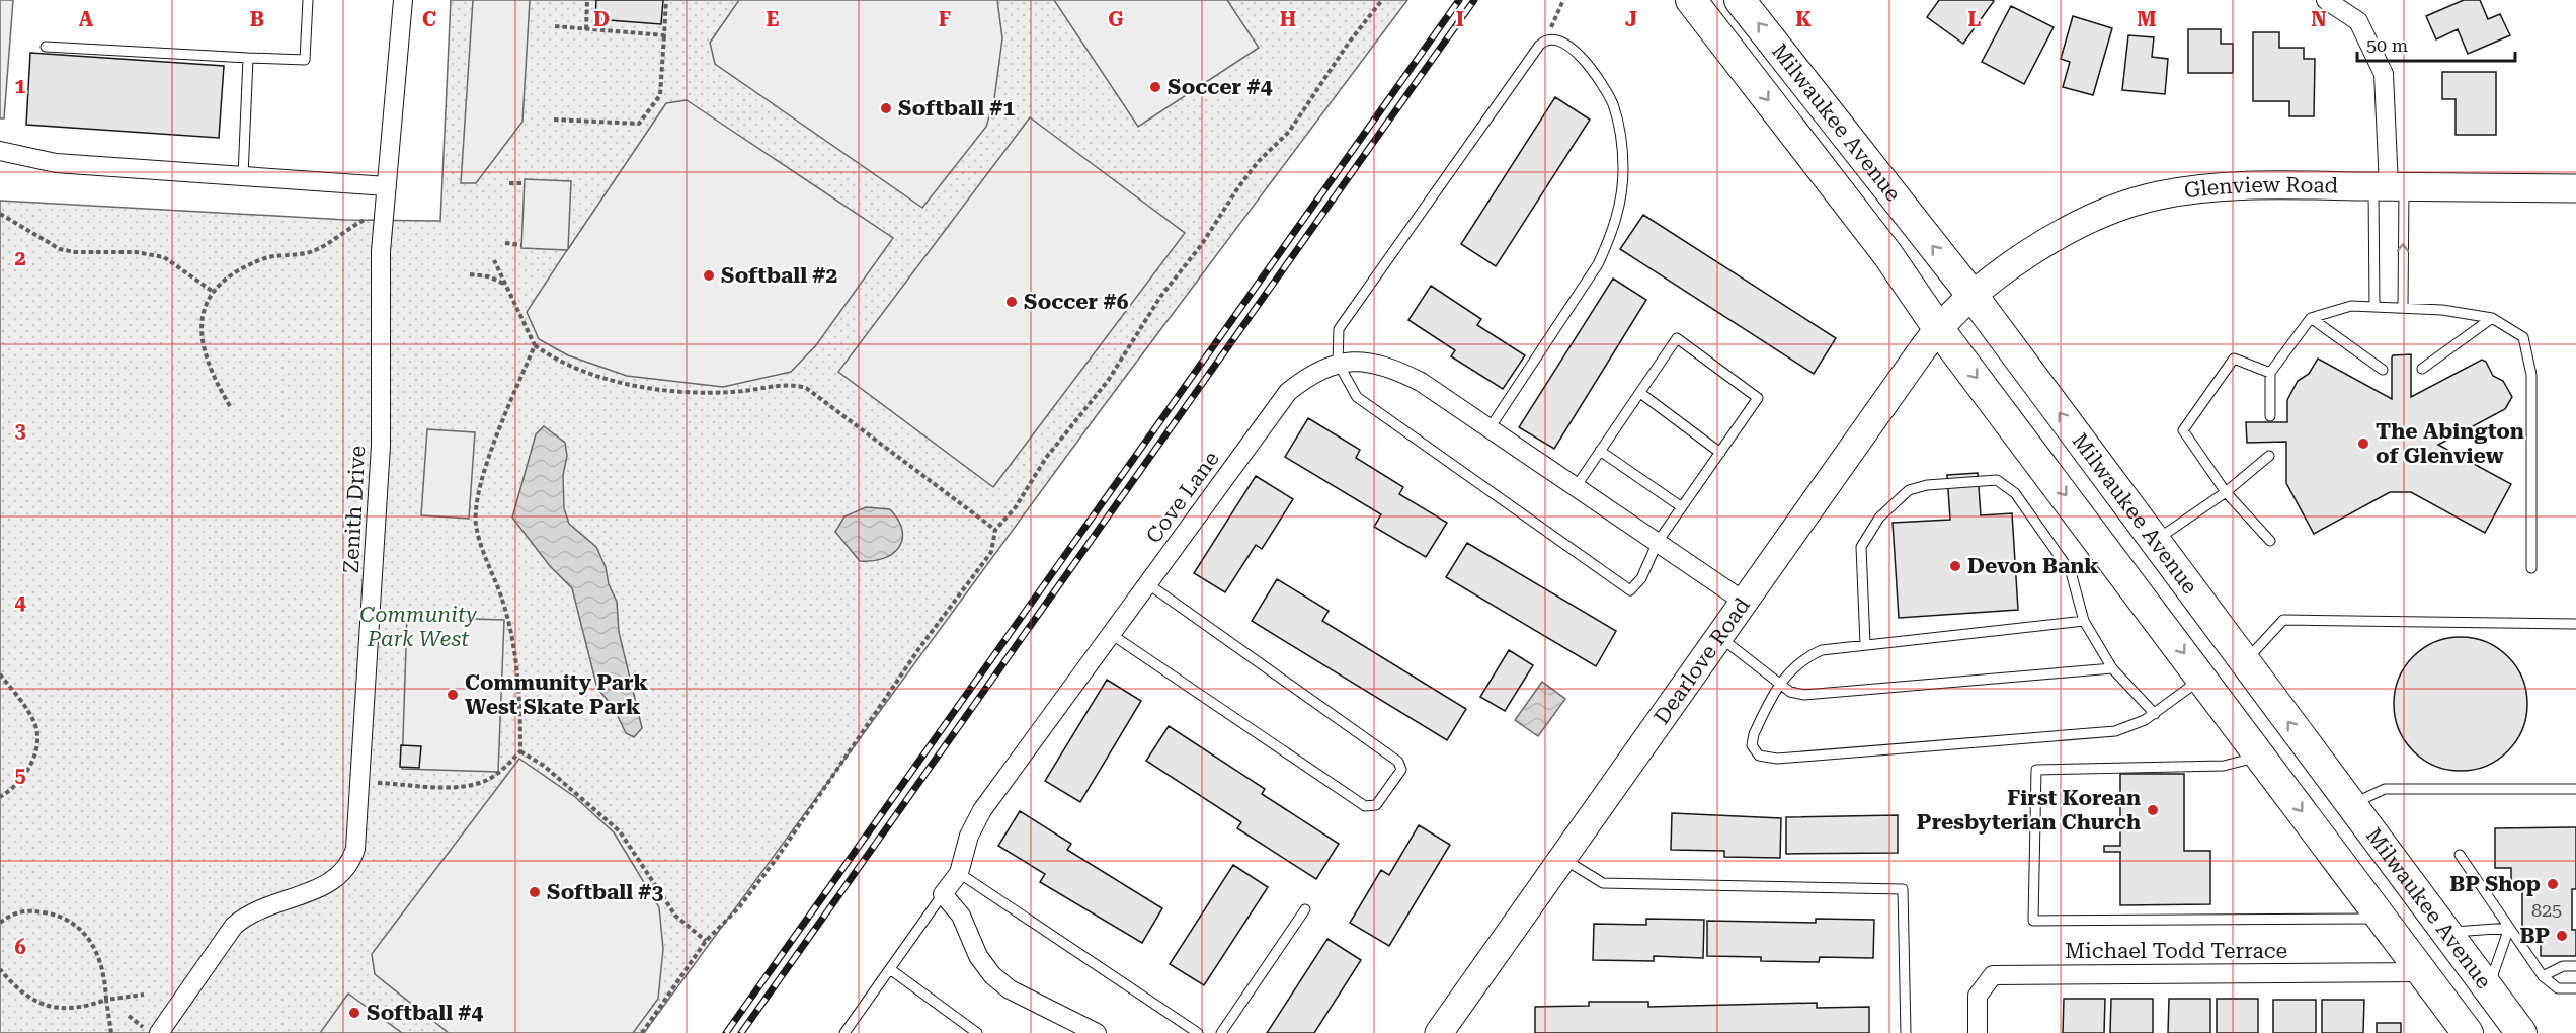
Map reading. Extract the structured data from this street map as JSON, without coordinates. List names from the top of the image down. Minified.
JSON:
{"streets":{"main road":["Milwaukee Avenue","Glenview Road","Dearlove Road"],"street":["Cove Lane","Zenith Drive","Michael Todd Terrace"]},"crossings":[["Milwaukee Avenue","Glenview Road"],["Milwaukee Avenue","Dearlove Road"],["Milwaukee Avenue","Michael Todd Terrace"],["Glenview Road","Dearlove Road"],["Cove Lane","Dearlove Road"]],"parks":["Community Park West"],"places":["Soccer #4","Softball #1","Softball #2","Soccer #6","The Abington of Glenview","Devon Bank","Community Park West Skate Park","First Korean Presbyterian Church","BP Shop","Softball #3","BP","Softball #4"],"house_numbers":["825"],"scale_bar":"50 m","grid":{"columns":["A","B","C","D","E","F","G","H","I","J","K","L","M","N"],"rows":["1","2","3","4","5","6"]}}
